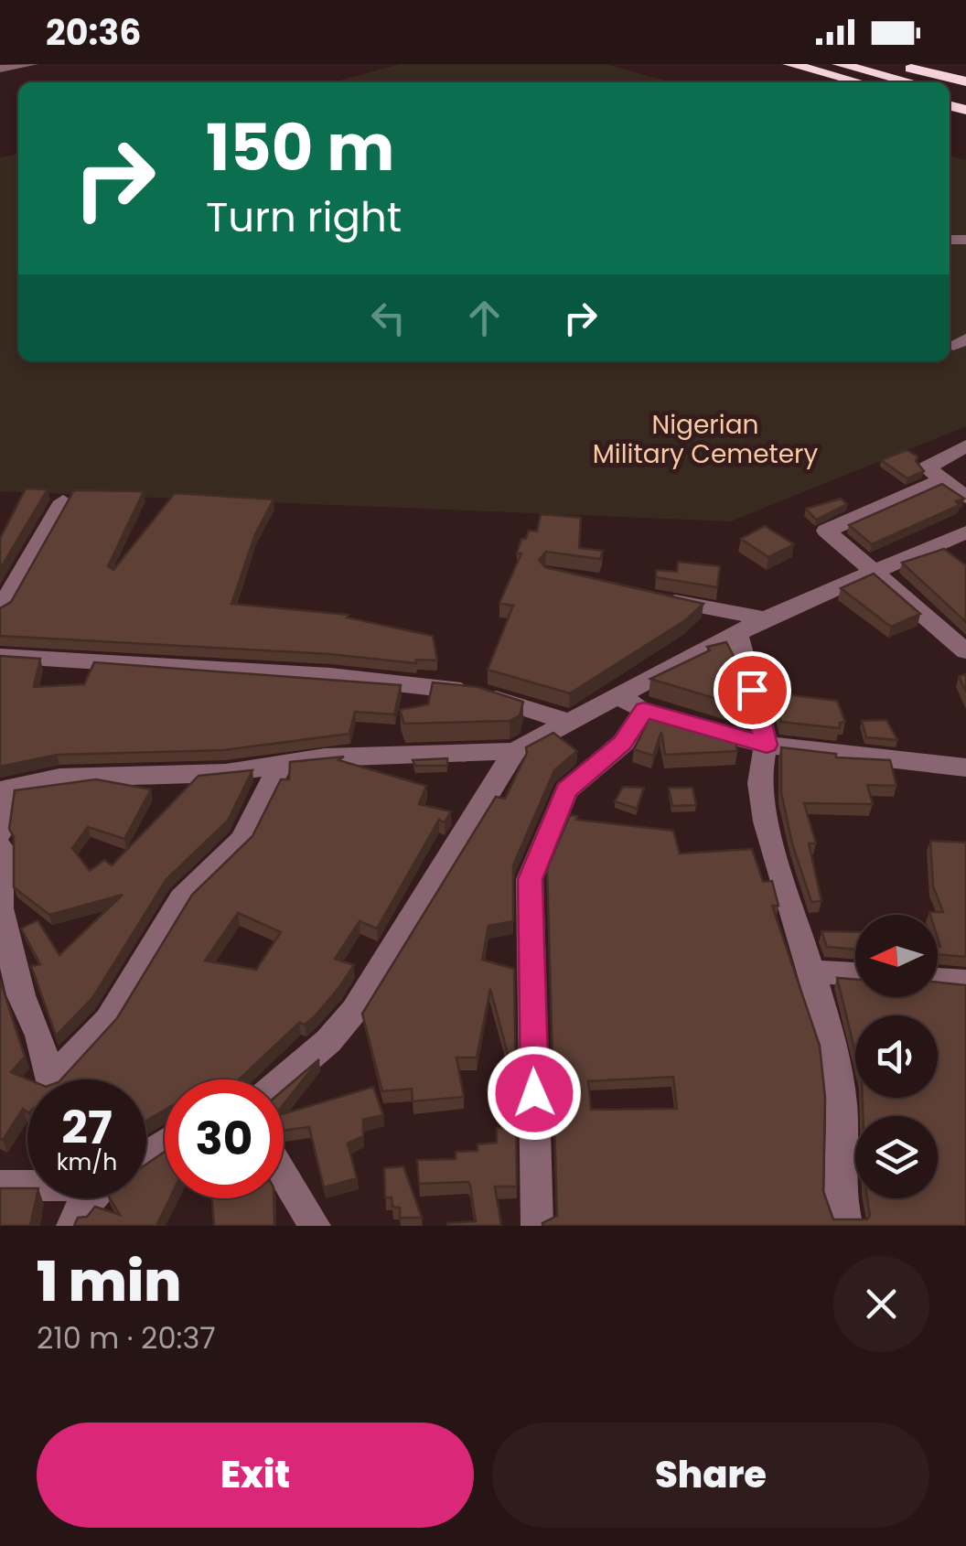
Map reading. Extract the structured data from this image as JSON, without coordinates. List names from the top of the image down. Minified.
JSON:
{"parks":["Nigerian Military Cemetery"],"north":"left","page":{"status":"20:36","turn":["150 m","Turn right"],"speed":"27 km/h","limit":"30","heading":["1 min","210 m · 20:37"],"buttons":["Exit","Share"]}}
